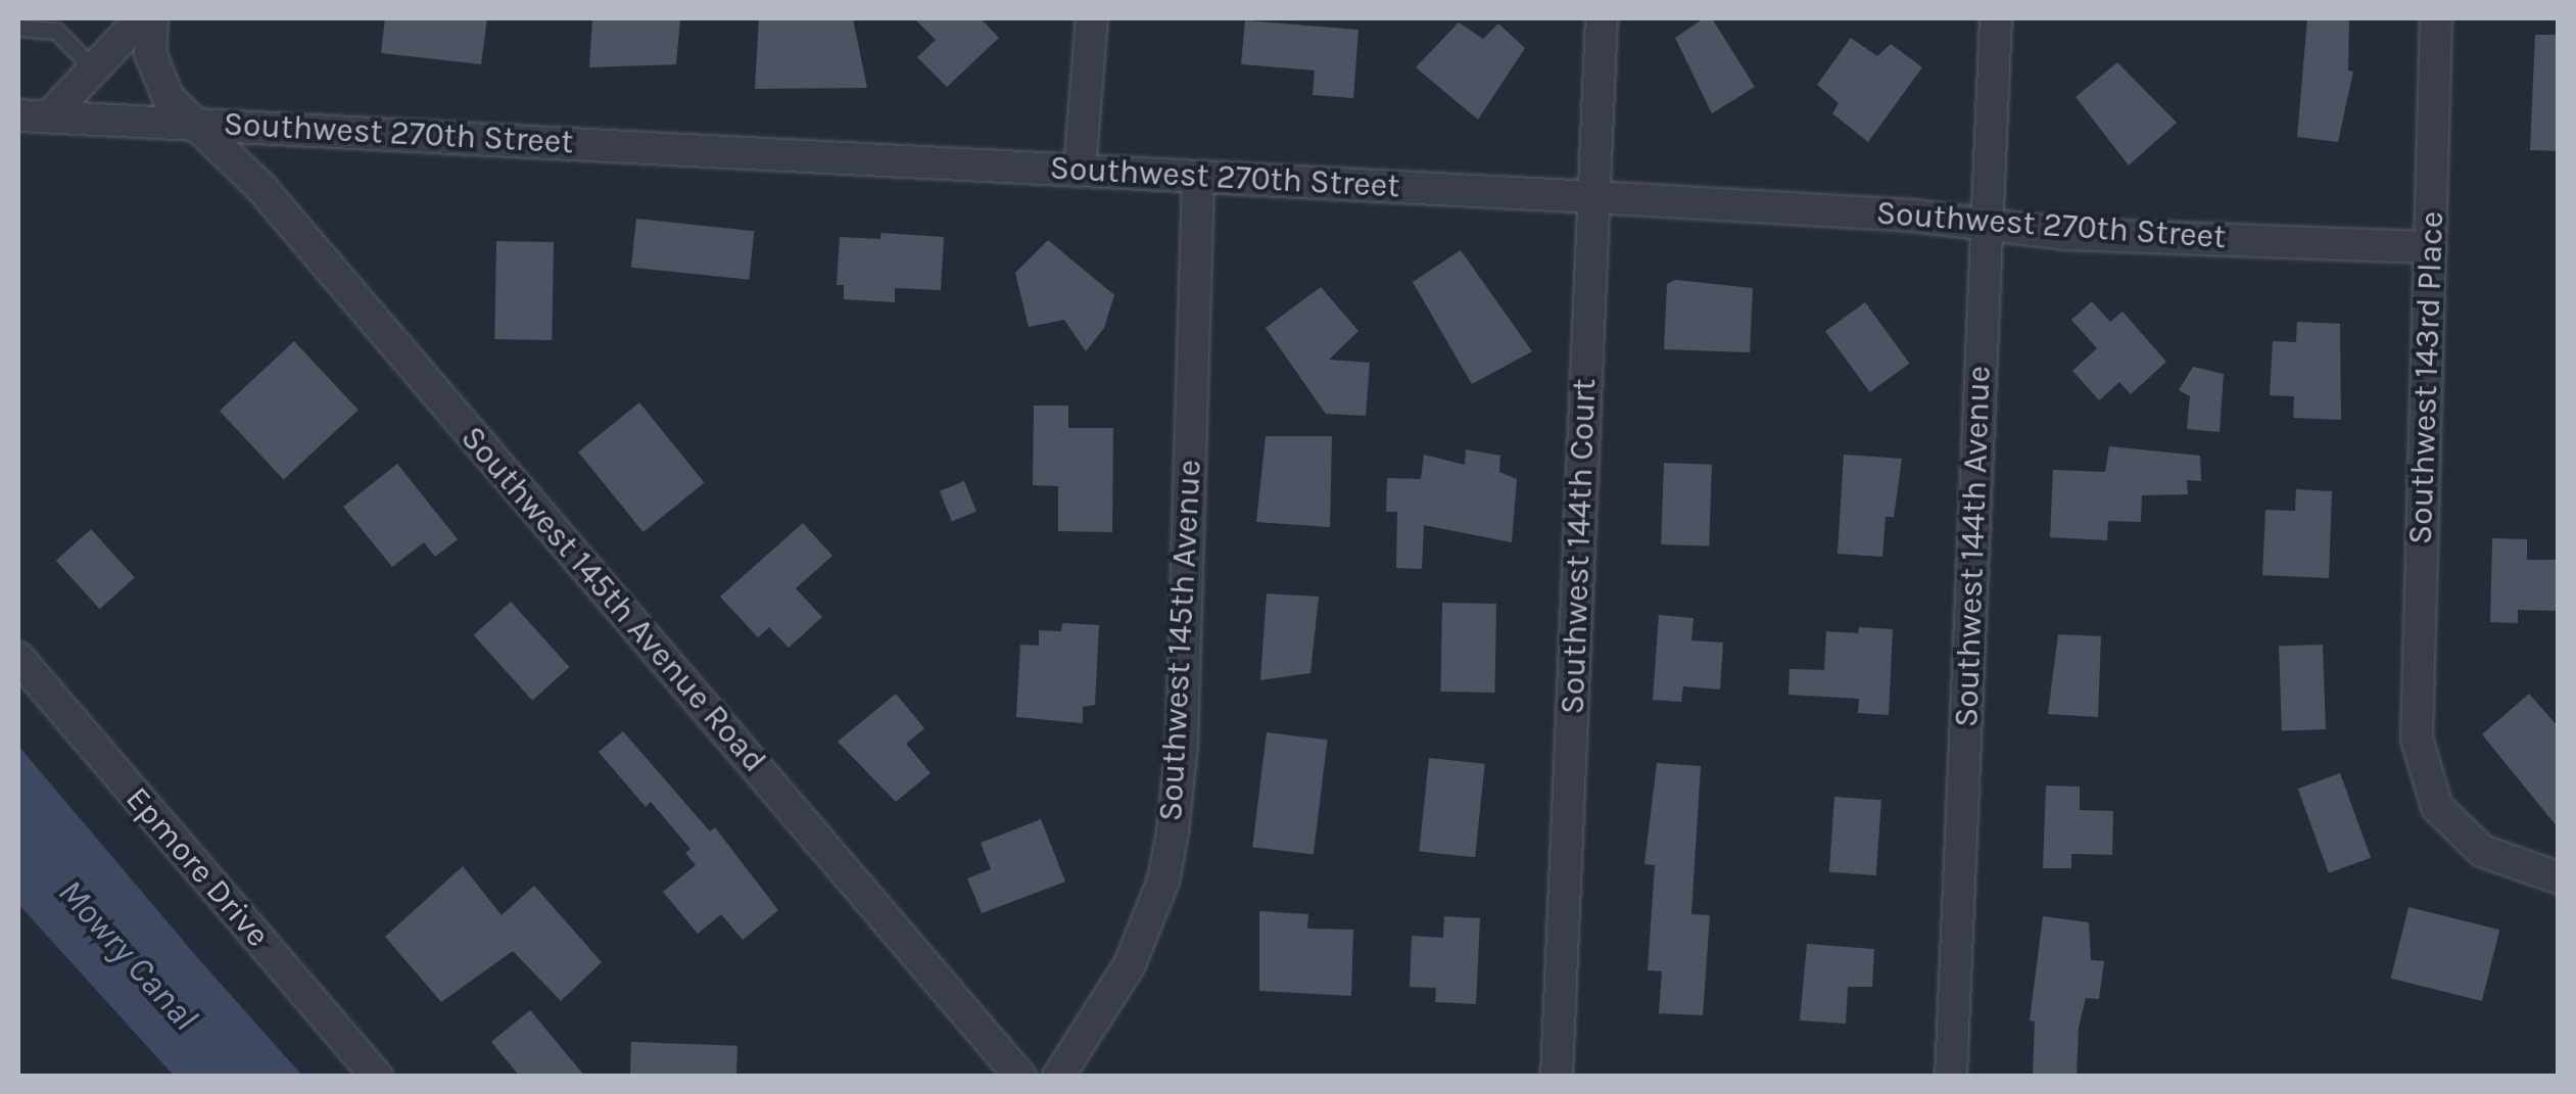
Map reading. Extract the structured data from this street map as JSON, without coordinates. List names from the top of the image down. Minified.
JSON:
{"streets":{"street":["Southwest 270th Street","Southwest 143rd Place","Southwest 144th Court","Southwest 144th Avenue","Southwest 145th Avenue Road","Southwest 145th Avenue","Epmore Drive"]},"crossings":[["Southwest 270th Street","Southwest 143rd Place"],["Southwest 270th Street","Southwest 144th Court"],["Southwest 270th Street","Southwest 144th Avenue"],["Southwest 270th Street","Southwest 145th Avenue Road"],["Southwest 270th Street","Southwest 145th Avenue"]],"water":["Mowry Canal"]}
